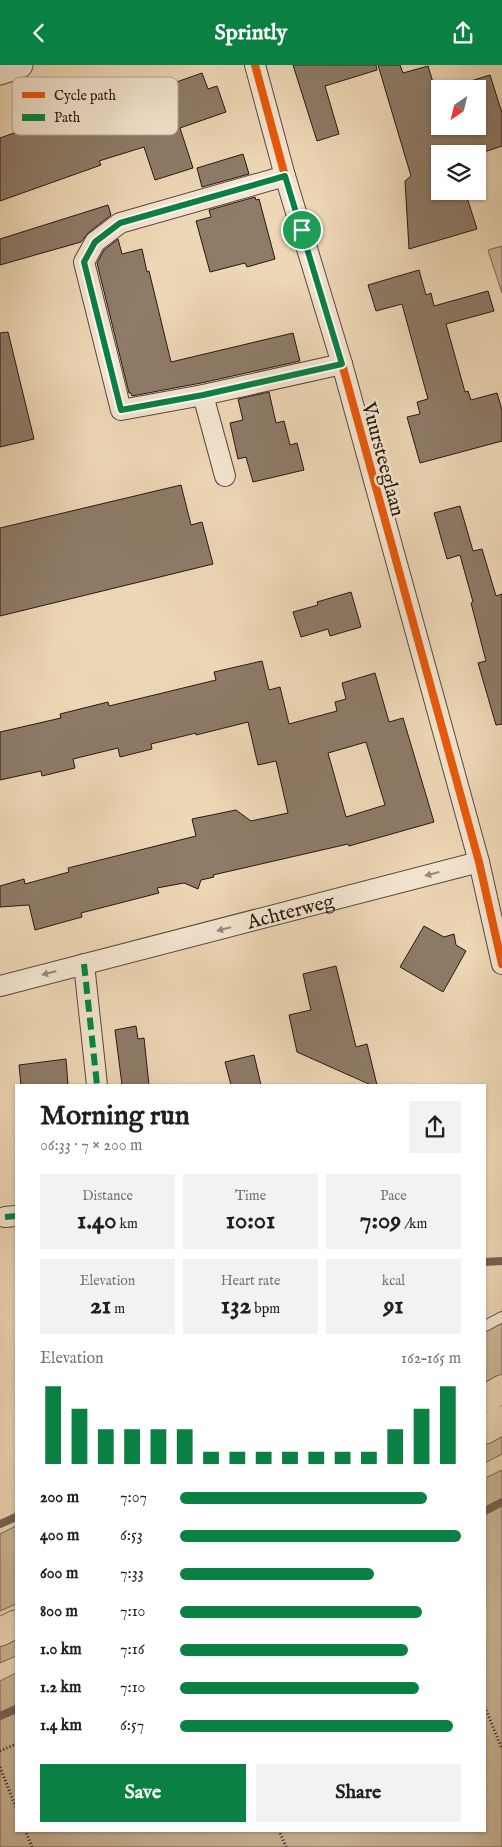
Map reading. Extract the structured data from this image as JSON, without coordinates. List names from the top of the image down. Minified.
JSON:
{"streets":{"street":["Vuursteeglaan","Achterweg"]},"crossings":[["Vuursteeglaan","Achterweg"]],"one_way":["Achterweg"],"legend":["Cycle path","Path"],"north":"bottom left","page":{"header":"Sprintly","heading":["Morning run","06:33 · 7 × 200 m"],"stats":[["Distance","1.40 km"],["Time","10:01"],["Pace","7:09 /km"],["Elevation","21 m"],["Heart rate","132 bpm"],["kcal","91"]],"chart":["Elevation","162–165 m"],"list":[{"name":"200 m","note":"7:07"},{"name":"400 m","note":"6:53"},{"name":"600 m","note":"7:33"},{"name":"800 m","note":"7:10"},{"name":"1.0 km","note":"7:16"},{"name":"1.2 km","note":"7:10"},{"name":"1.4 km","note":"6:57"}],"buttons":["Save","Share"]}}
